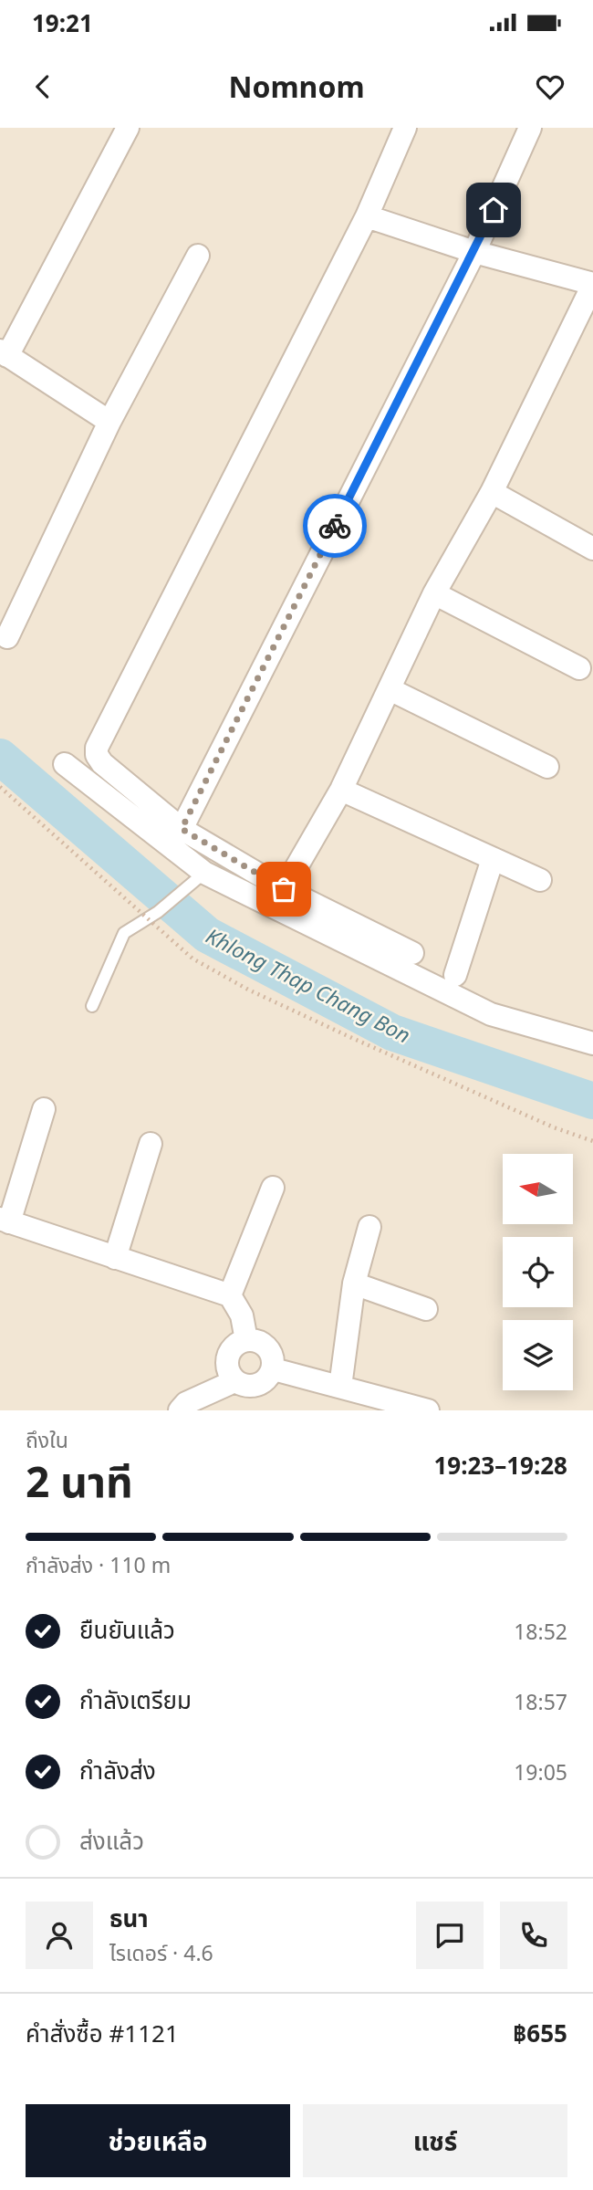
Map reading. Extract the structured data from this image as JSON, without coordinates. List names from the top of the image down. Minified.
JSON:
{"water":["Khlong Thap Chang Bon"],"north":"left","page":{"status":"19:21","header":"Nomnom","heading":["2 นาที","ถึงใน","19:23–19:28"],"panel":["ธนา","ไรเดอร์ · 4.6","คำสั่งซื้อ #1121","฿655"],"bar":"กำลังส่ง · 110 m","list":[["ยืนยันแล้ว","18:52"],["กำลังเตรียม","18:57"],["กำลังส่ง","19:05"],"ส่งแล้ว"],"buttons":["ช่วยเหลือ","แชร์"]}}
